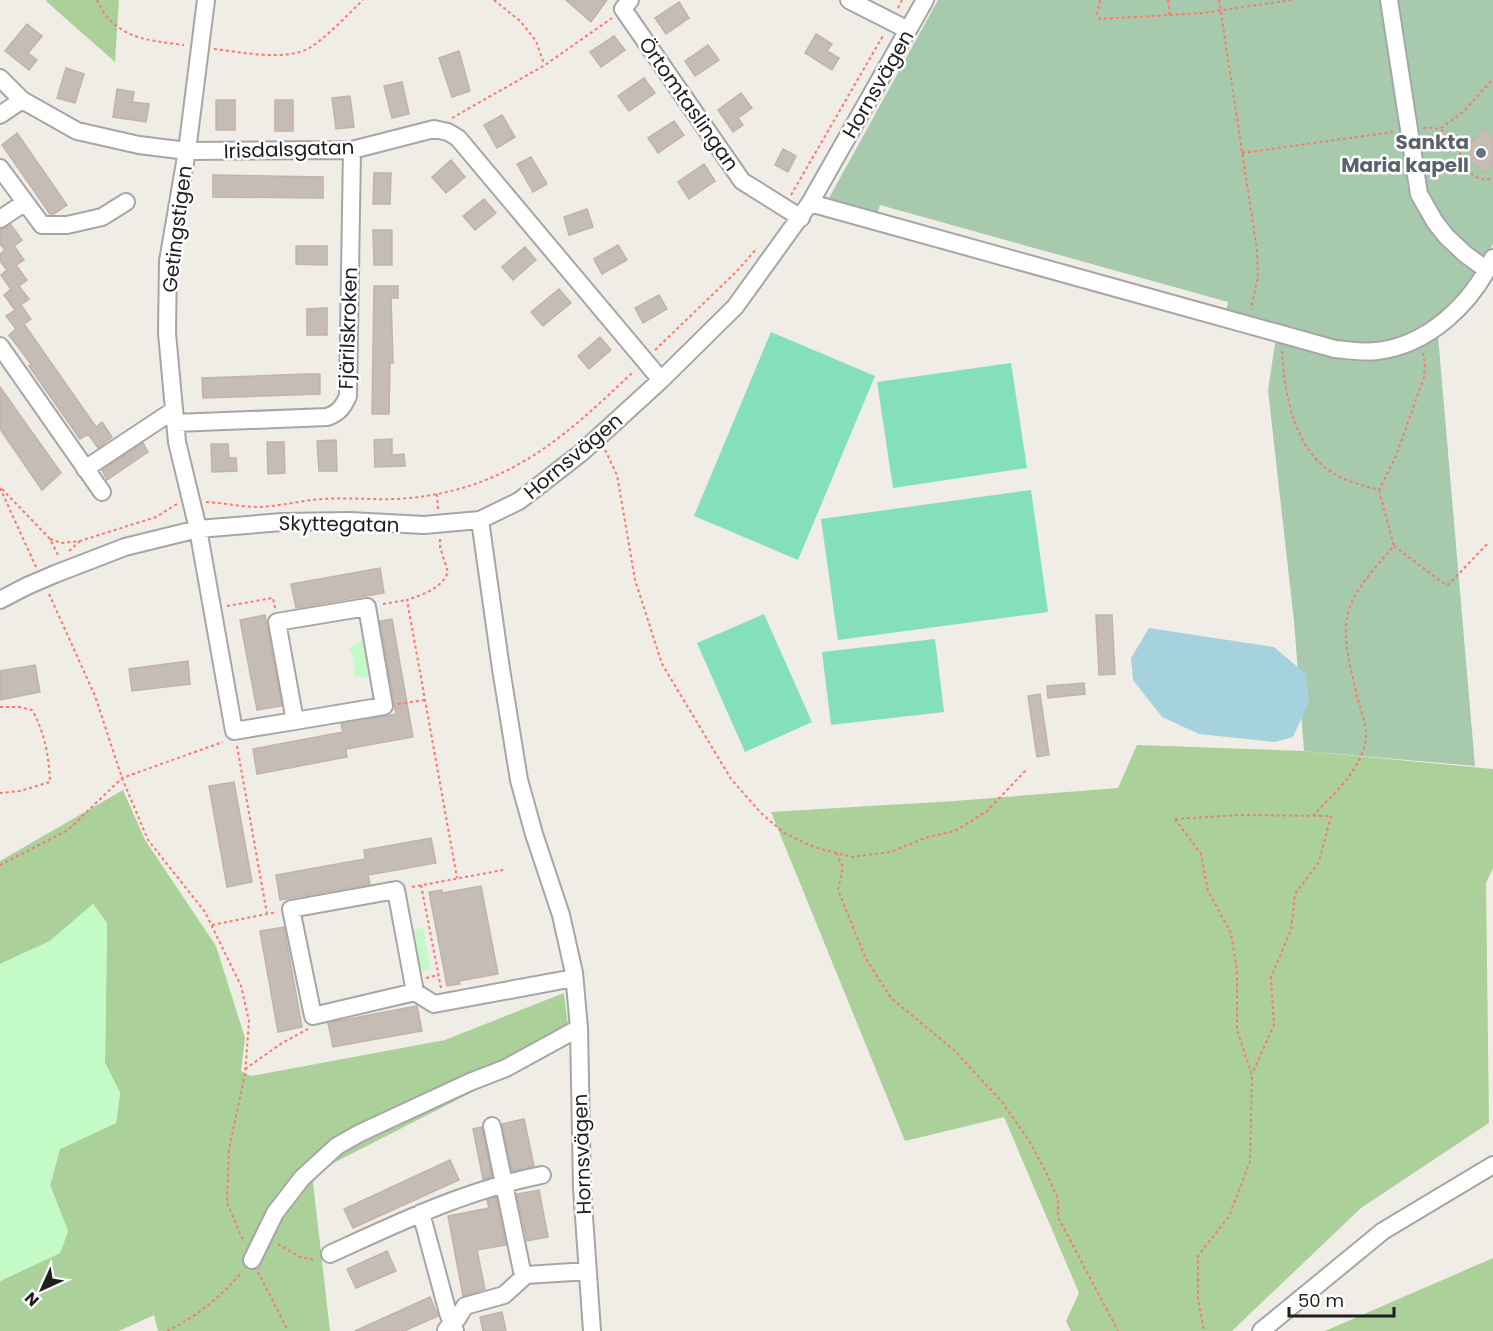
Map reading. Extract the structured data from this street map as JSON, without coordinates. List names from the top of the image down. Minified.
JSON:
{"streets":{"street":["Hornsvägen","Örtomtaslingan","Irisdalsgatan","Getingstigen","Fjärilskroken","Skyttegatan"]},"crossings":[["Hornsvägen","Örtomtaslingan"],["Hornsvägen","Skyttegatan"],["Irisdalsgatan","Getingstigen"],["Irisdalsgatan","Fjärilskroken"],["Getingstigen","Fjärilskroken"],["Getingstigen","Skyttegatan"]],"places":["Sankta Maria kapell"],"scale_bar":"50 m","north":"bottom left"}
